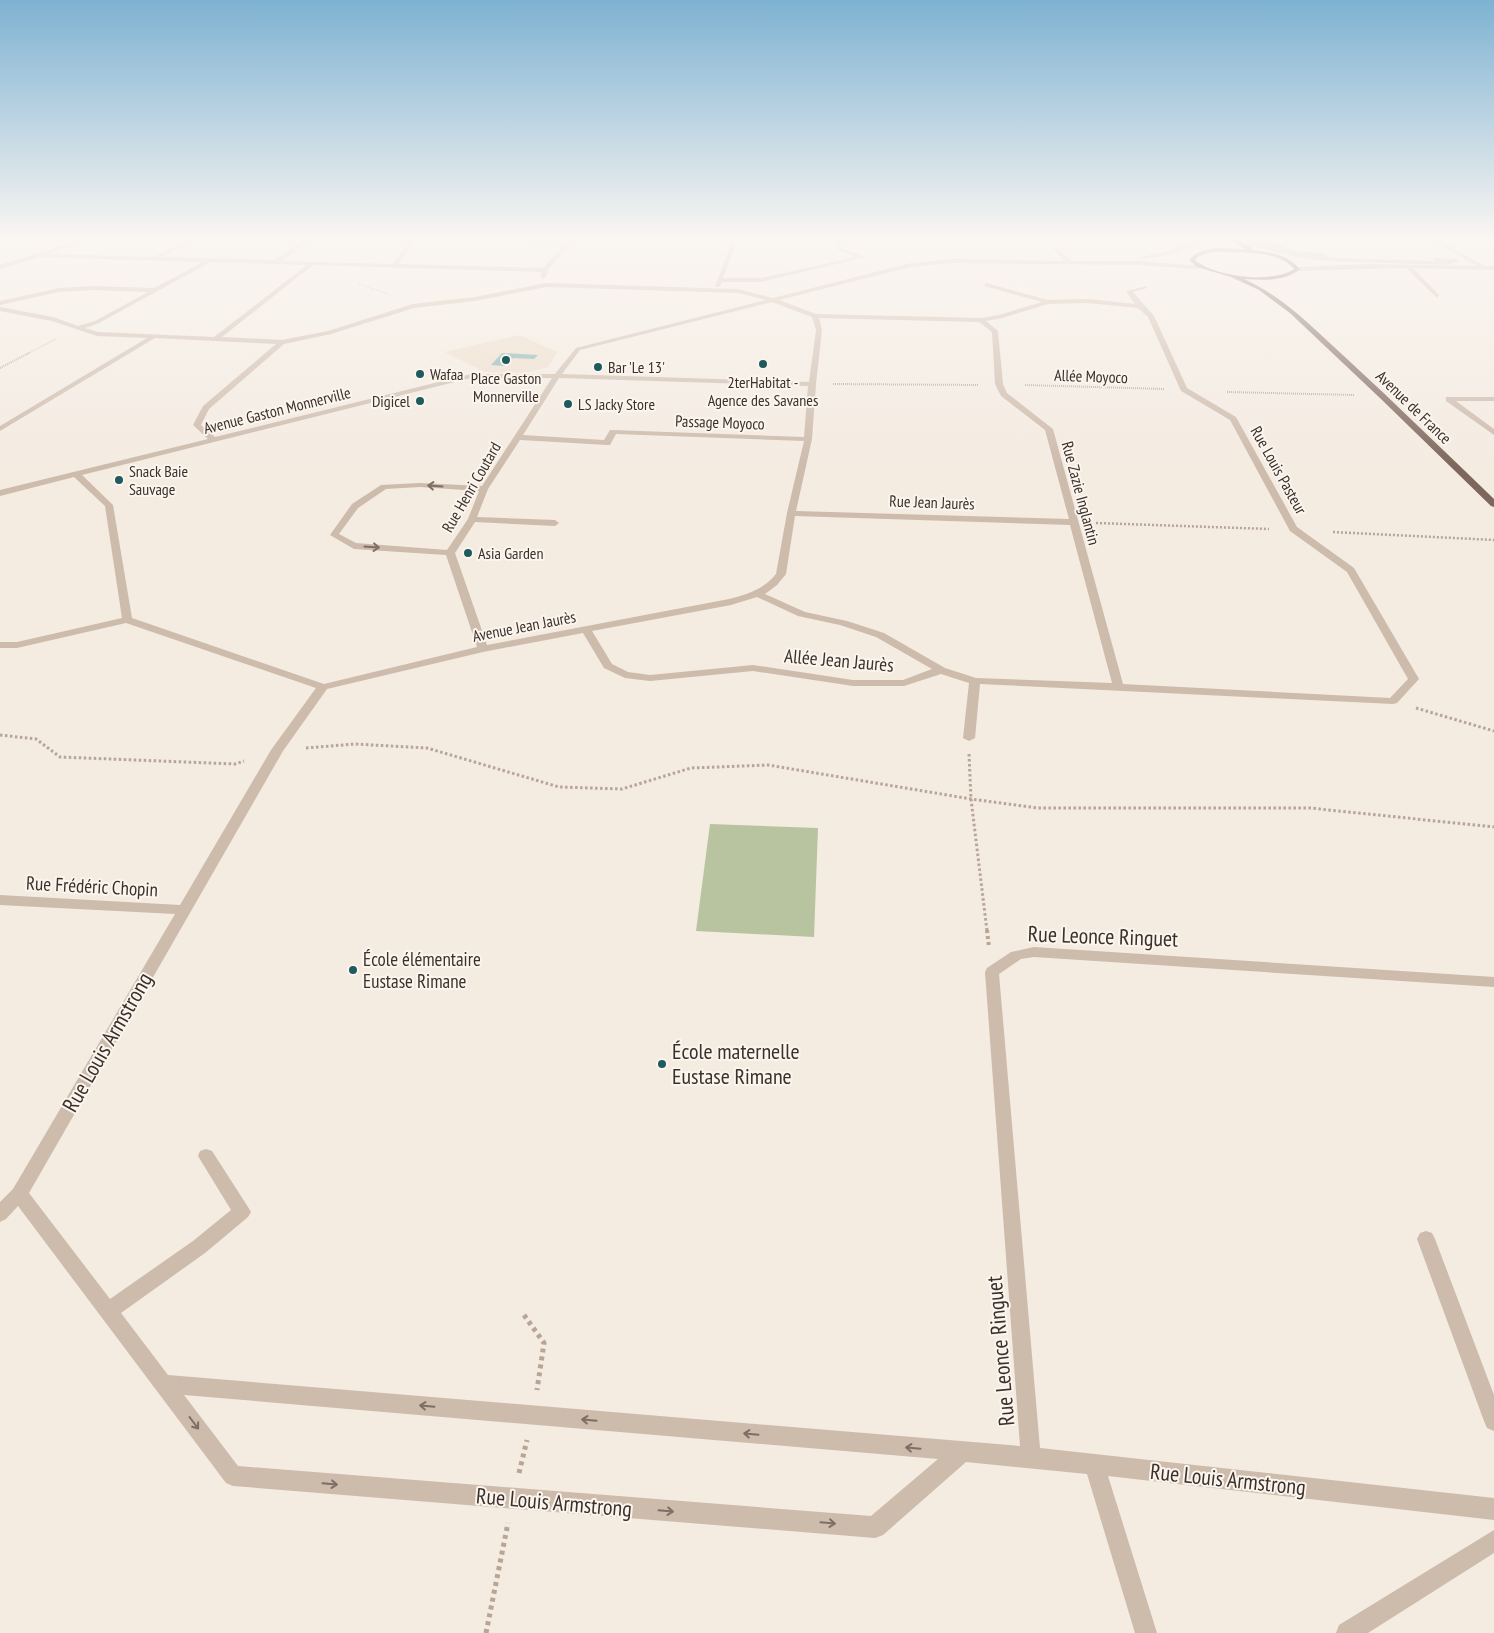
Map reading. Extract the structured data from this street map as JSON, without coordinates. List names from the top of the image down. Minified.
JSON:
{"streets":{"main road":["Avenue de France"],"street":["Avenue Gaston Monnerville","Passage Moyoco","Rue Louis Pasteur","Rue Henri Coutard","Rue Zazie Inglantin","Rue Jean Jaurès","Avenue Jean Jaurès","Allée Jean Jaurès","Rue Frédéric Chopin","Rue Leonce Ringuet","Rue Louis Armstrong"],"path":["Allée Moyoco"]},"crossings":[["Allée Moyoco","Avenue Gaston Monnerville"],["Allée Moyoco","Rue Louis Pasteur"],["Allée Moyoco","Rue Zazie Inglantin"],["Allée Moyoco","Avenue Jean Jaurès"],["Avenue Gaston Monnerville","Rue Henri Coutard"],["Avenue Gaston Monnerville","Avenue Jean Jaurès"],["Passage Moyoco","Rue Henri Coutard"],["Passage Moyoco","Avenue Jean Jaurès"],["Rue Henri Coutard","Avenue Jean Jaurès"],["Rue Zazie Inglantin","Rue Jean Jaurès"],["Rue Jean Jaurès","Avenue Jean Jaurès"],["Avenue Jean Jaurès","Allée Jean Jaurès"],["Avenue Jean Jaurès","Rue Louis Armstrong"],["Rue Frédéric Chopin","Rue Louis Armstrong"],["Rue Leonce Ringuet","Rue Louis Armstrong"]],"places":["Place Gaston Monnerville","2terHabitat - Agence des Savanes","Bar 'Le 13'","Wafaa","Digicel","LS Jacky Store","Snack Baie Sauvage","Asia Garden","École élémentaire Eustase Rimane","École maternelle Eustase Rimane"]}
